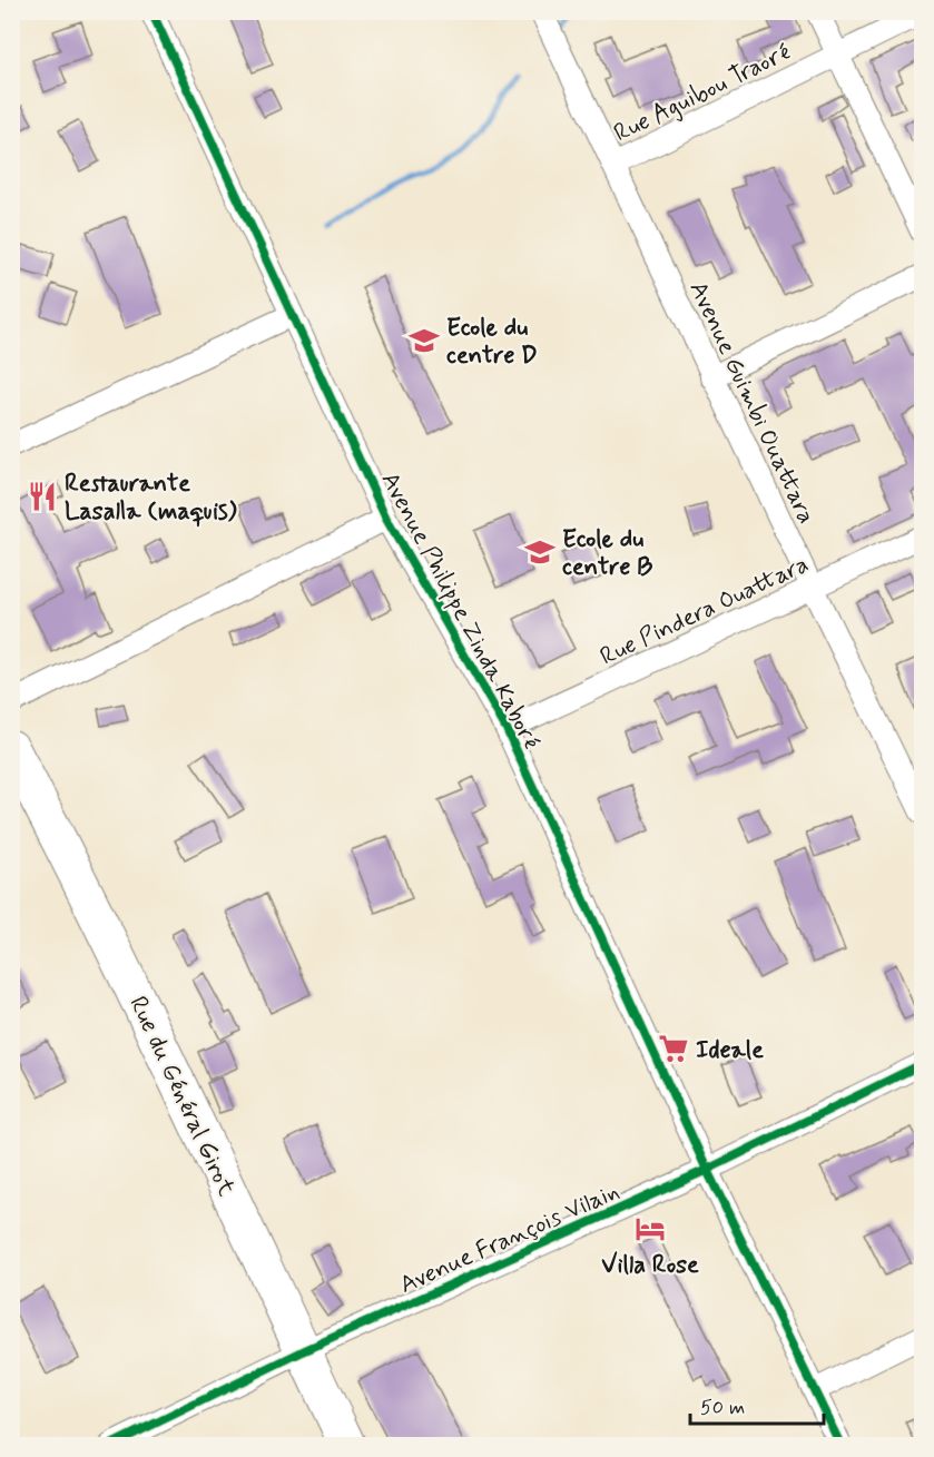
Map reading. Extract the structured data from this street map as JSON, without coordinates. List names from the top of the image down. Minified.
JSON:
{"streets":{"highway":["Rue du Général Girot"],"street":["Rue Aguibou Traoré","Avenue Guimbi Ouattara","Rue Pindera Ouattara","Avenue Philippe Zinda Kaboré","Avenue François Vilain"]},"crossings":[["Rue Aguibou Traoré","Avenue Guimbi Ouattara"],["Avenue Guimbi Ouattara","Rue Pindera Ouattara"],["Rue Pindera Ouattara","Avenue Philippe Zinda Kaboré"],["Avenue Philippe Zinda Kaboré","Avenue François Vilain"],["Rue du Général Girot","Avenue François Vilain"]],"places":{"school or university":["Ecole du centre D","Ecole du centre B"],"restaurant":["Restaurante Lasalla (maquis)"],"supermarket":["Ideale"],"hotel":["Villa Rose"]},"scale_bar":"50 m"}
